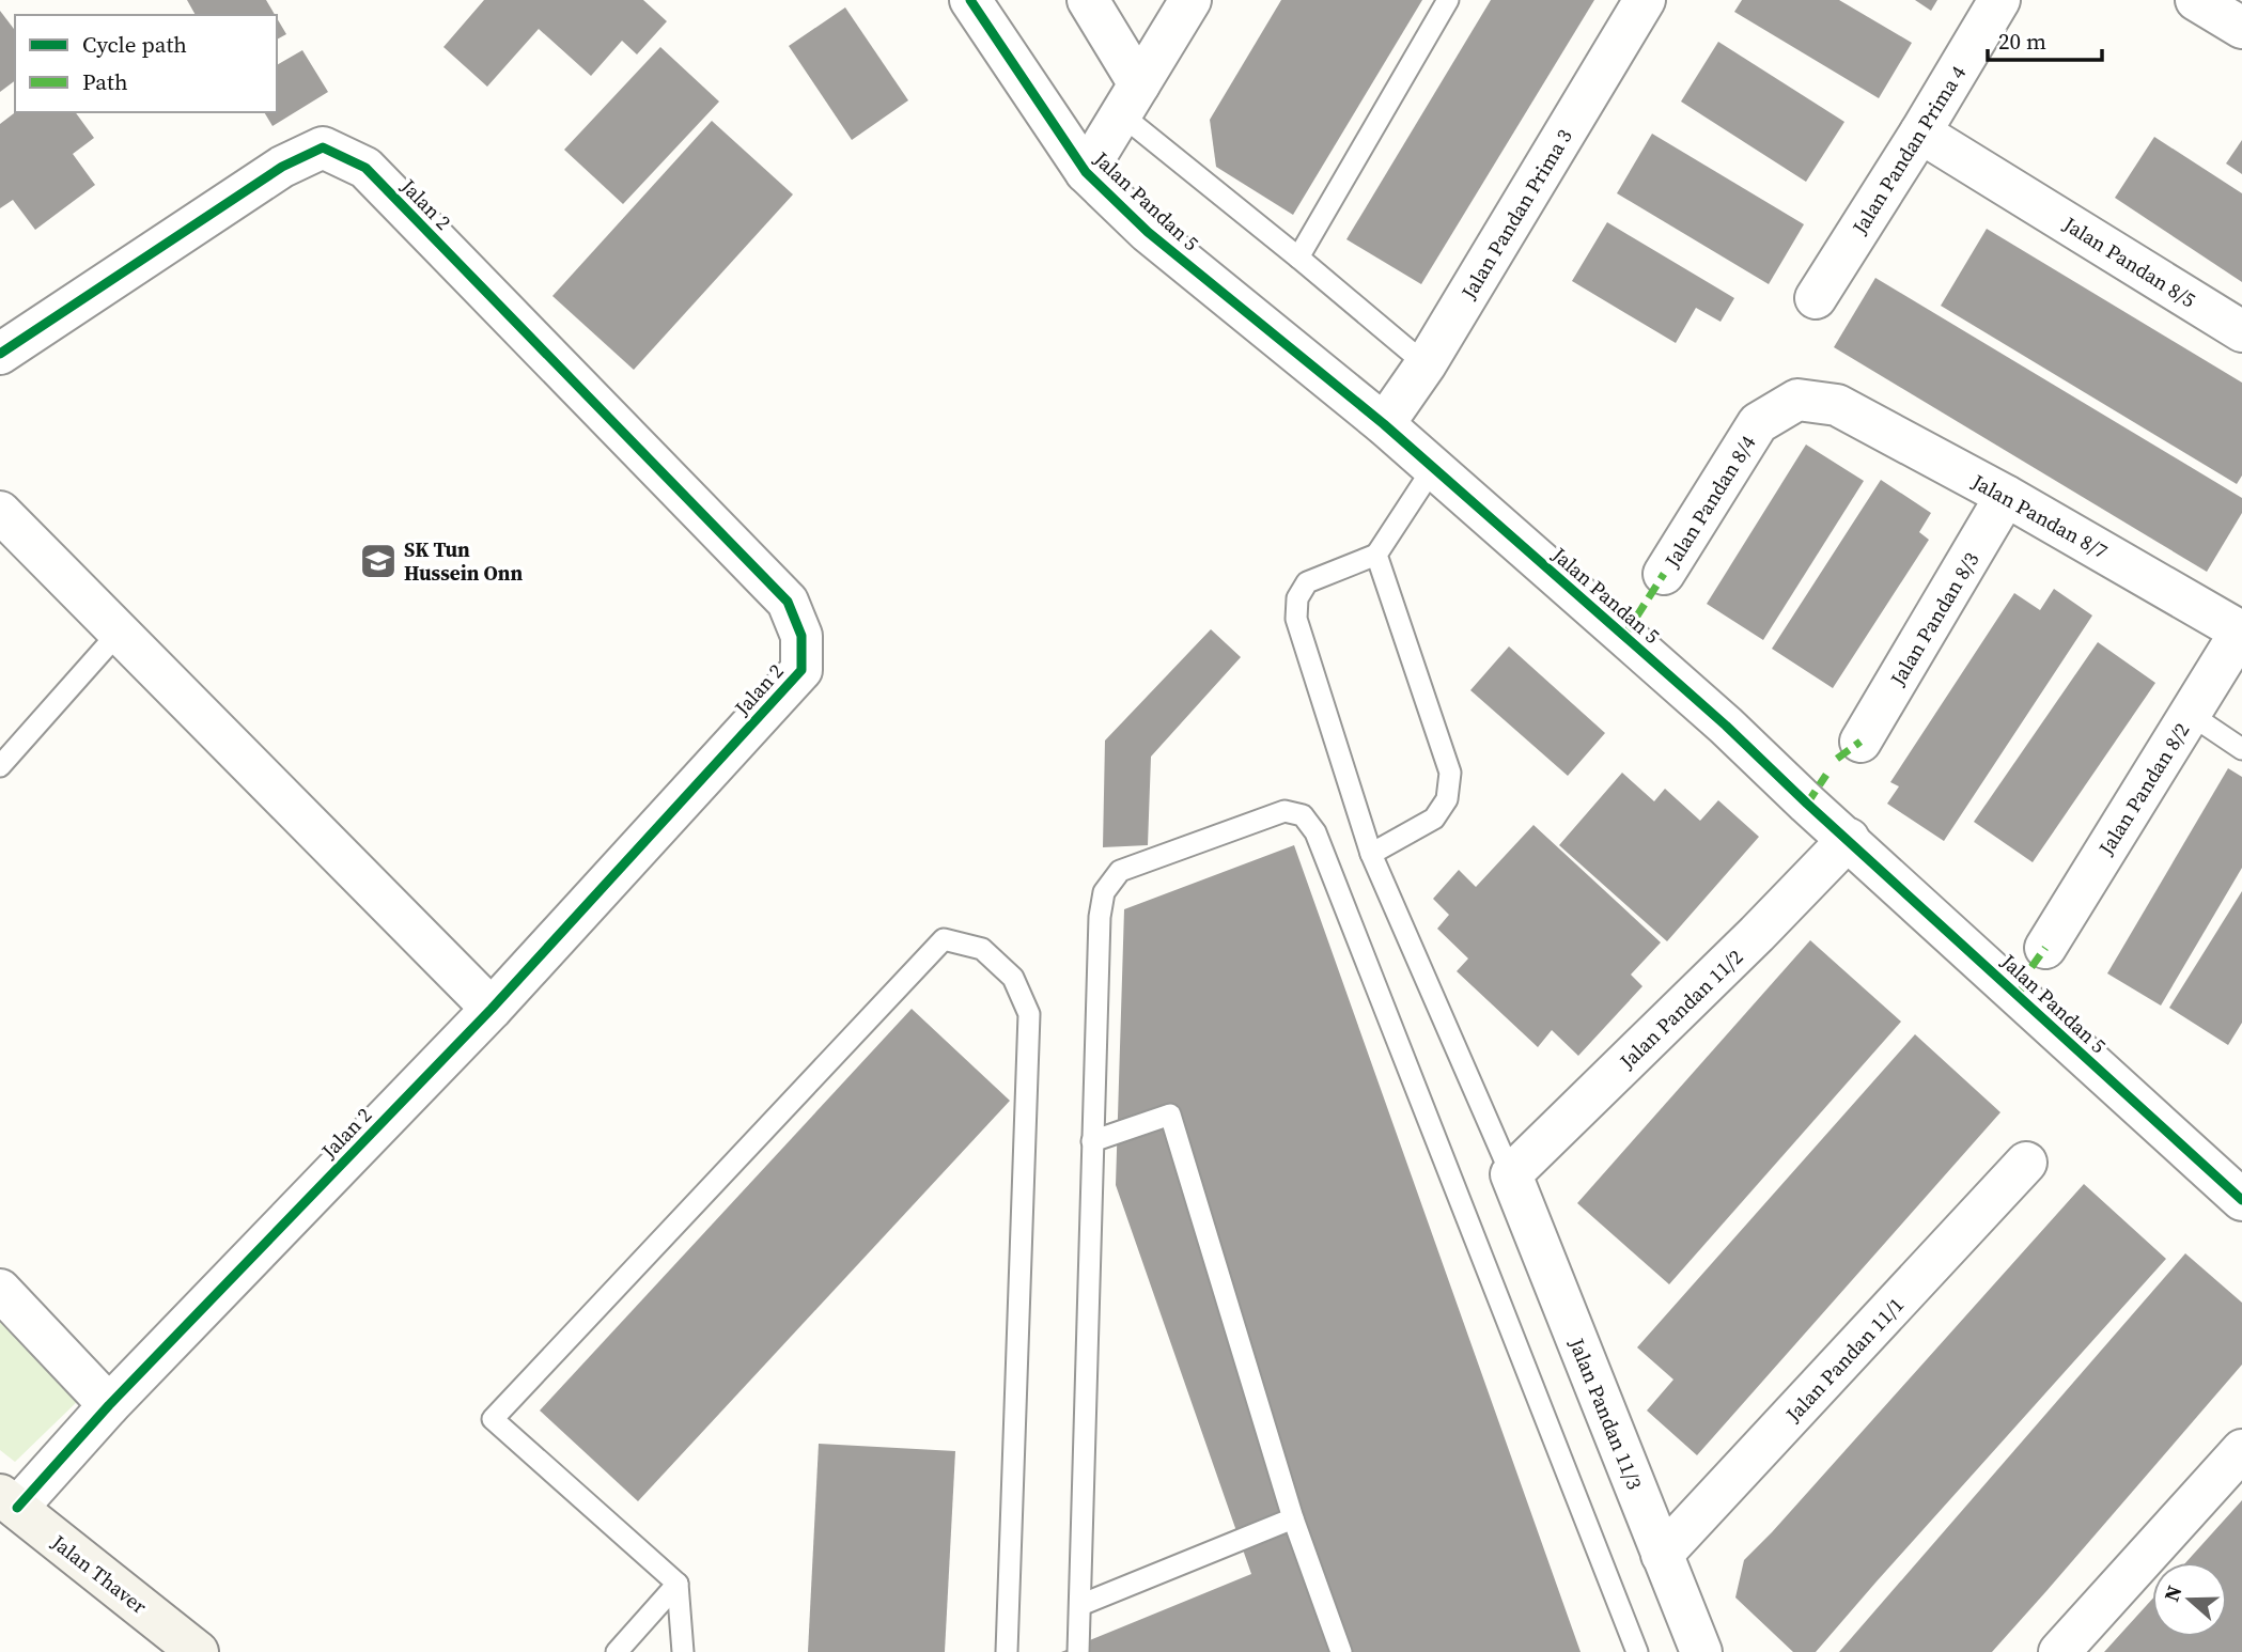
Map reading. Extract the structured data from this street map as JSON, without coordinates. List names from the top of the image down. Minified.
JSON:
{"streets":{"street":["Jalan Pandan Prima 4","Jalan Pandan 5","Jalan 2","Jalan Pandan Prima 3","Jalan Pandan 8/5","Jalan Pandan 8/4","Jalan Pandan 8/7","Jalan Pandan 8/3","Jalan Pandan 8/2","Jalan Pandan 11/2","Jalan Pandan 11/1","Jalan Pandan 11/3","Jalan Thaver"]},"crossings":[["Jalan Pandan Prima 4","Jalan Pandan 8/5"],["Jalan Pandan 5","Jalan Pandan Prima 3"],["Jalan Pandan 5","Jalan Pandan 11/2"],["Jalan 2","Jalan Thaver"],["Jalan Pandan 8/4","Jalan Pandan 8/7"],["Jalan Pandan 8/7","Jalan Pandan 8/3"],["Jalan Pandan 8/7","Jalan Pandan 8/2"],["Jalan Pandan 11/2","Jalan Pandan 11/3"],["Jalan Pandan 11/1","Jalan Pandan 11/3"]],"places":{"school or university":["SK Tun Hussein Onn"]},"legend":["Cycle path","Path"],"scale_bar":"20 m","north":"left"}
